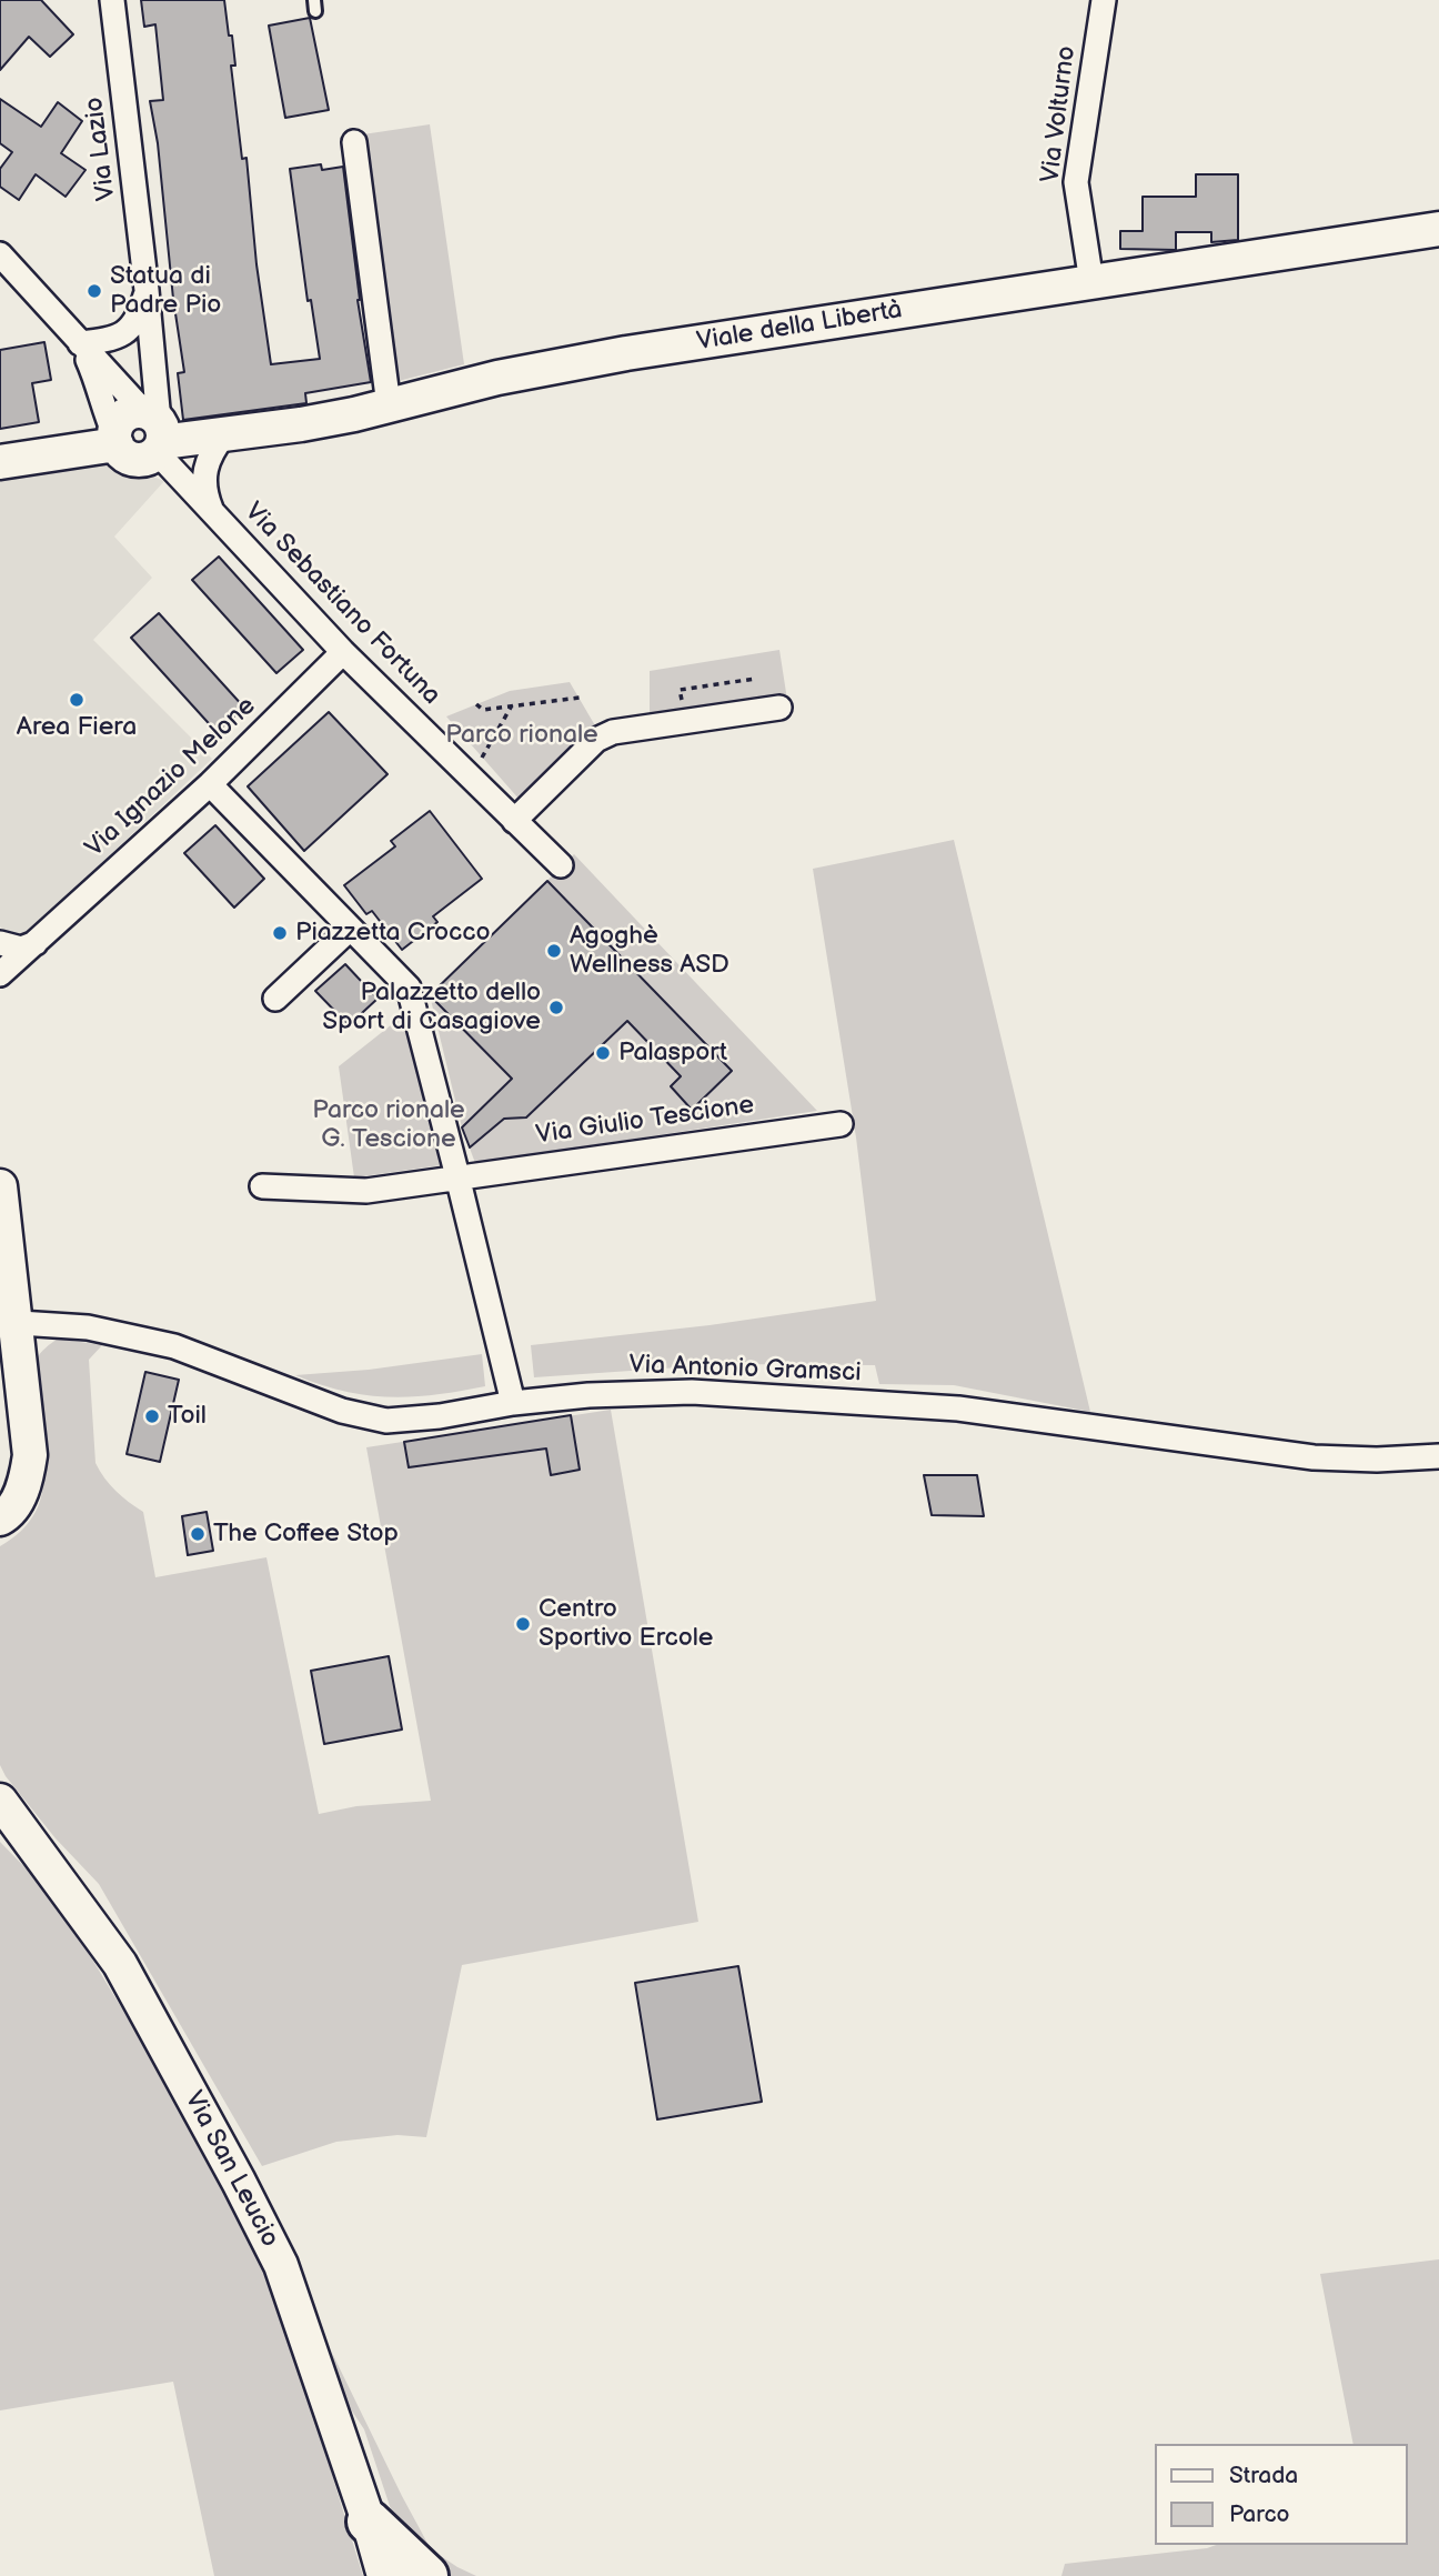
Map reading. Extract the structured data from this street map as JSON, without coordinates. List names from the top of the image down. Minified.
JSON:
{"streets":{"street":["Via Volturno","Via Lazio","Viale della Libertà","Via Sebastiano Fortuna","Via Ignazio Melone","Via Giulio Tescione","Via Antonio Gramsci","Via San Leucio"]},"crossings":[["Via Volturno","Viale della Libertà"],["Via Lazio","Viale della Libertà"],["Via Lazio","Via Sebastiano Fortuna"],["Viale della Libertà","Via Sebastiano Fortuna"],["Via Sebastiano Fortuna","Via Ignazio Melone"]],"parks":["Parco rionale","Parco rionale G. Tescione"],"places":["Statua di Padre Pio","Area Fiera","Piazzetta Crocco","Agoghè Wellness ASD","Palazzetto dello Sport di Casagiove","Palasport","Toil","The Coffee Stop","Centro Sportivo Ercole"],"legend":["Strada","Parco"]}
